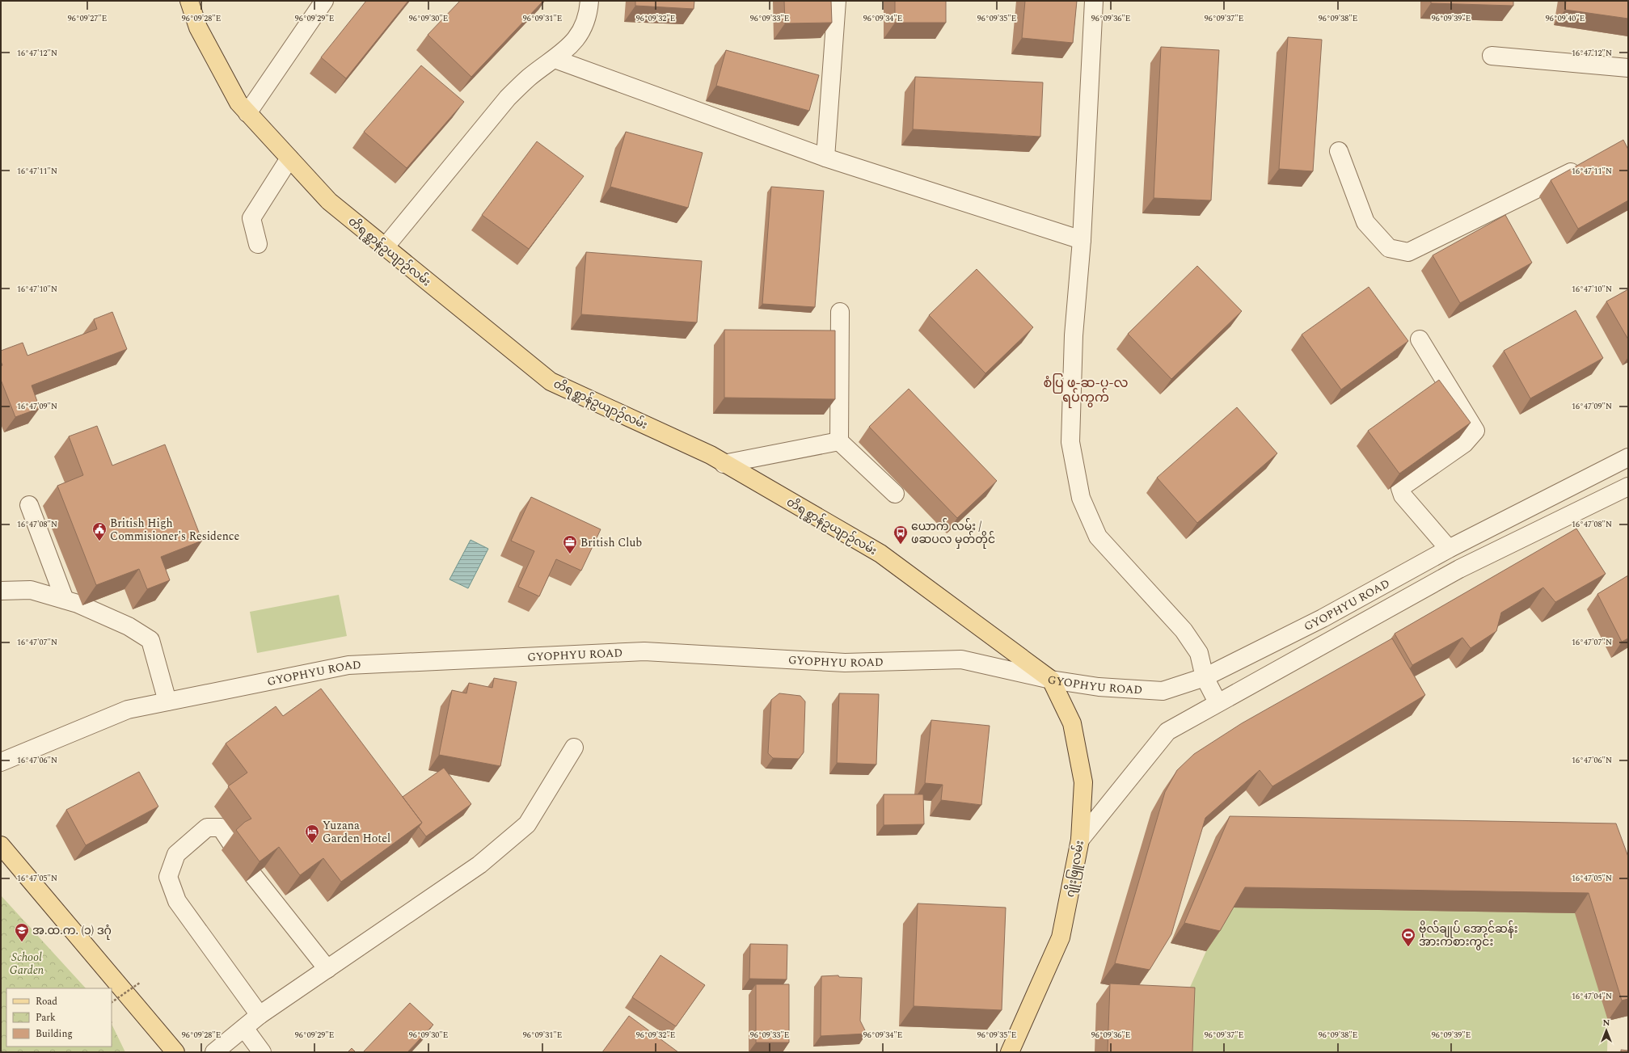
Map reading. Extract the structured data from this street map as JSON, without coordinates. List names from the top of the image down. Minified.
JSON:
{"streets":{"main road":["တိရစ္ဆာန်ဥယျာဉ်လမ်း","ဂျိုးဖြူလမ်း"],"street":["GYOPHYU ROAD"]},"crossings":[["တိရစ္ဆာန်ဥယျာဉ်လမ်း","GYOPHYU ROAD"],["တိရစ္ဆာန်ဥယျာဉ်လမ်း","ဂျိုးဖြူလမ်း"],["GYOPHYU ROAD","ဂျိုးဖြူလမ်း"]],"districts":["စံပြ ဖ-ဆ-ပ-လ ရပ်ကွက်"],"parks":["School Garden"],"places":{"public building":["British High Commisioner's Residence"],"bus stop":["ယောက် လမ်း / ဖဆပလ မှတ်တိုင်"],"office":["British Club"],"hotel":["Yuzana Garden Hotel"],"school or university":["အ.ထ.က. (၁) ဒဂုံ"],"sports":["ဗိုလ်ချုပ် အောင်ဆန်း အားကစားကွင်း"]},"legend":["Road","Park","Building"],"north":"top","coordinates":["96°09'27\"E","96°09'28\"E","96°09'29\"E","96°09'30\"E","96°09'31\"E","96°09'32\"E","96°09'33\"E","96°09'34\"E","96°09'35\"E","96°09'36\"E","96°09'37\"E","96°09'38\"E","96°09'39\"E","96°09'40\"E","16°47'12\"N","16°47'11\"N","16°47'10\"N","16°47'09\"N","16°47'08\"N","16°47'07\"N","16°47'06\"N","16°47'05\"N","16°47'04\"N"]}
